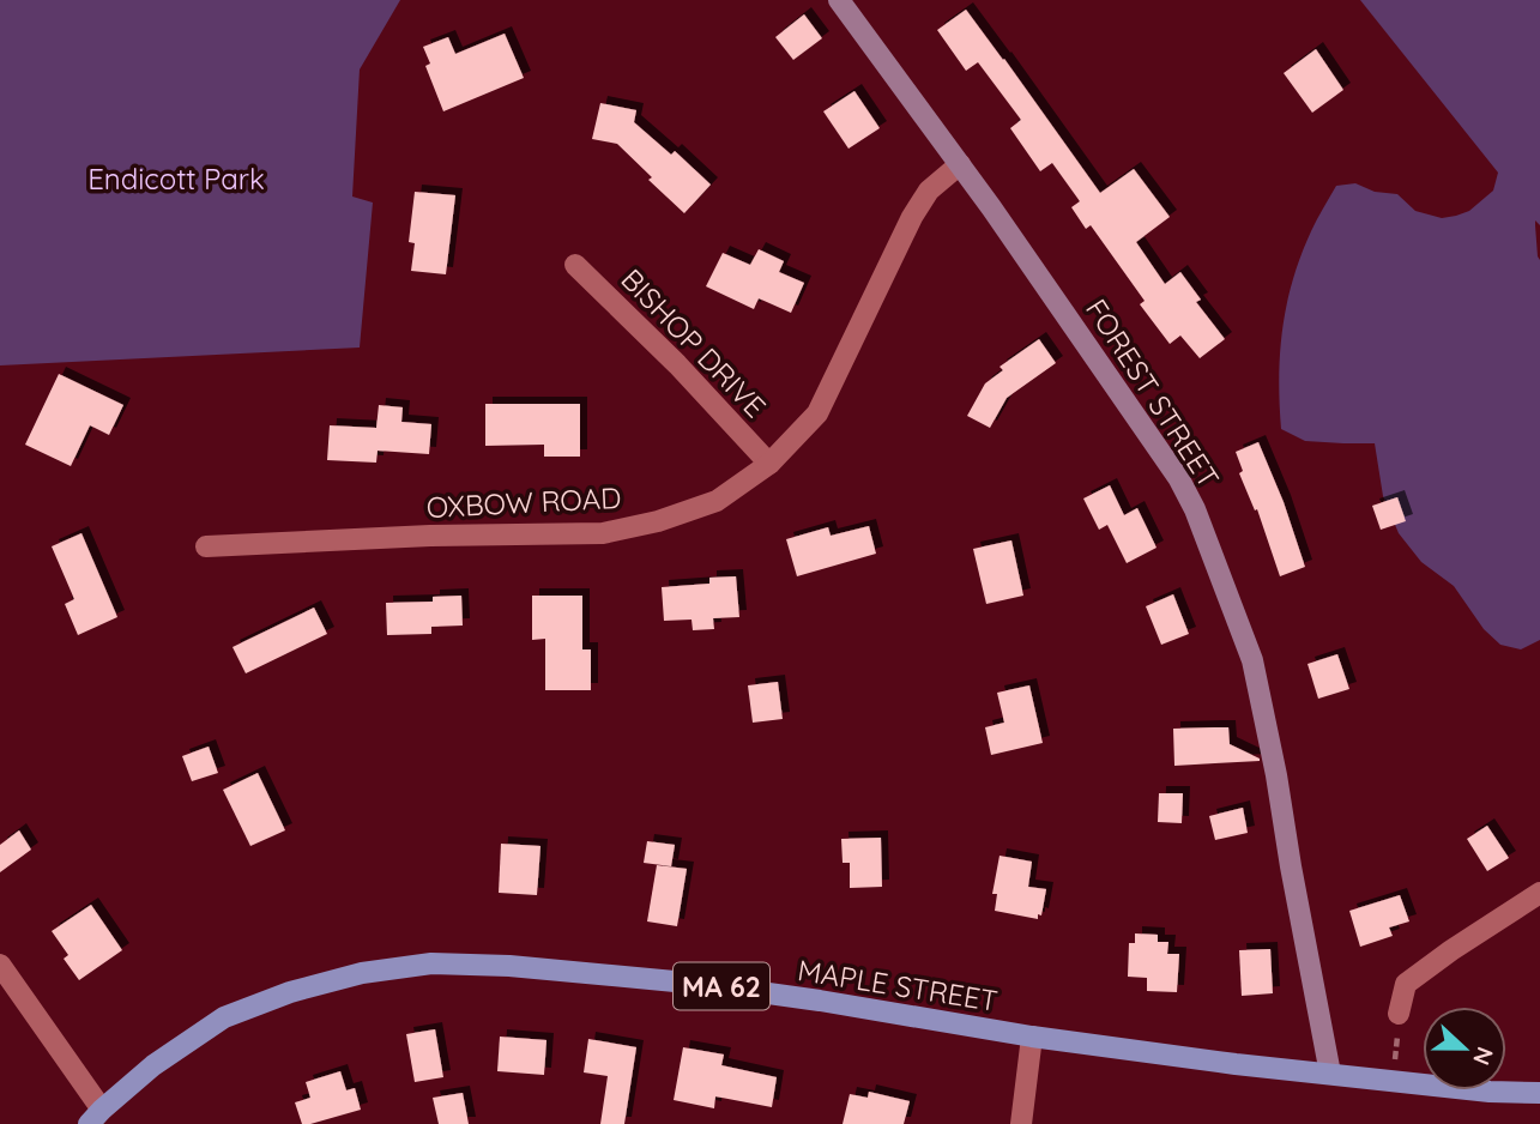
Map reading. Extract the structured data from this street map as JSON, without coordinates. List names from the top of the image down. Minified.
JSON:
{"streets":{"main road":["MAPLE STREET","MA 62"],"street":["BISHOP DRIVE","FOREST STREET","OXBOW ROAD"]},"crossings":[["BISHOP DRIVE","OXBOW ROAD"],["FOREST STREET","OXBOW ROAD"],["FOREST STREET","MAPLE STREET"]],"parks":["Endicott Park"],"north":"right"}
